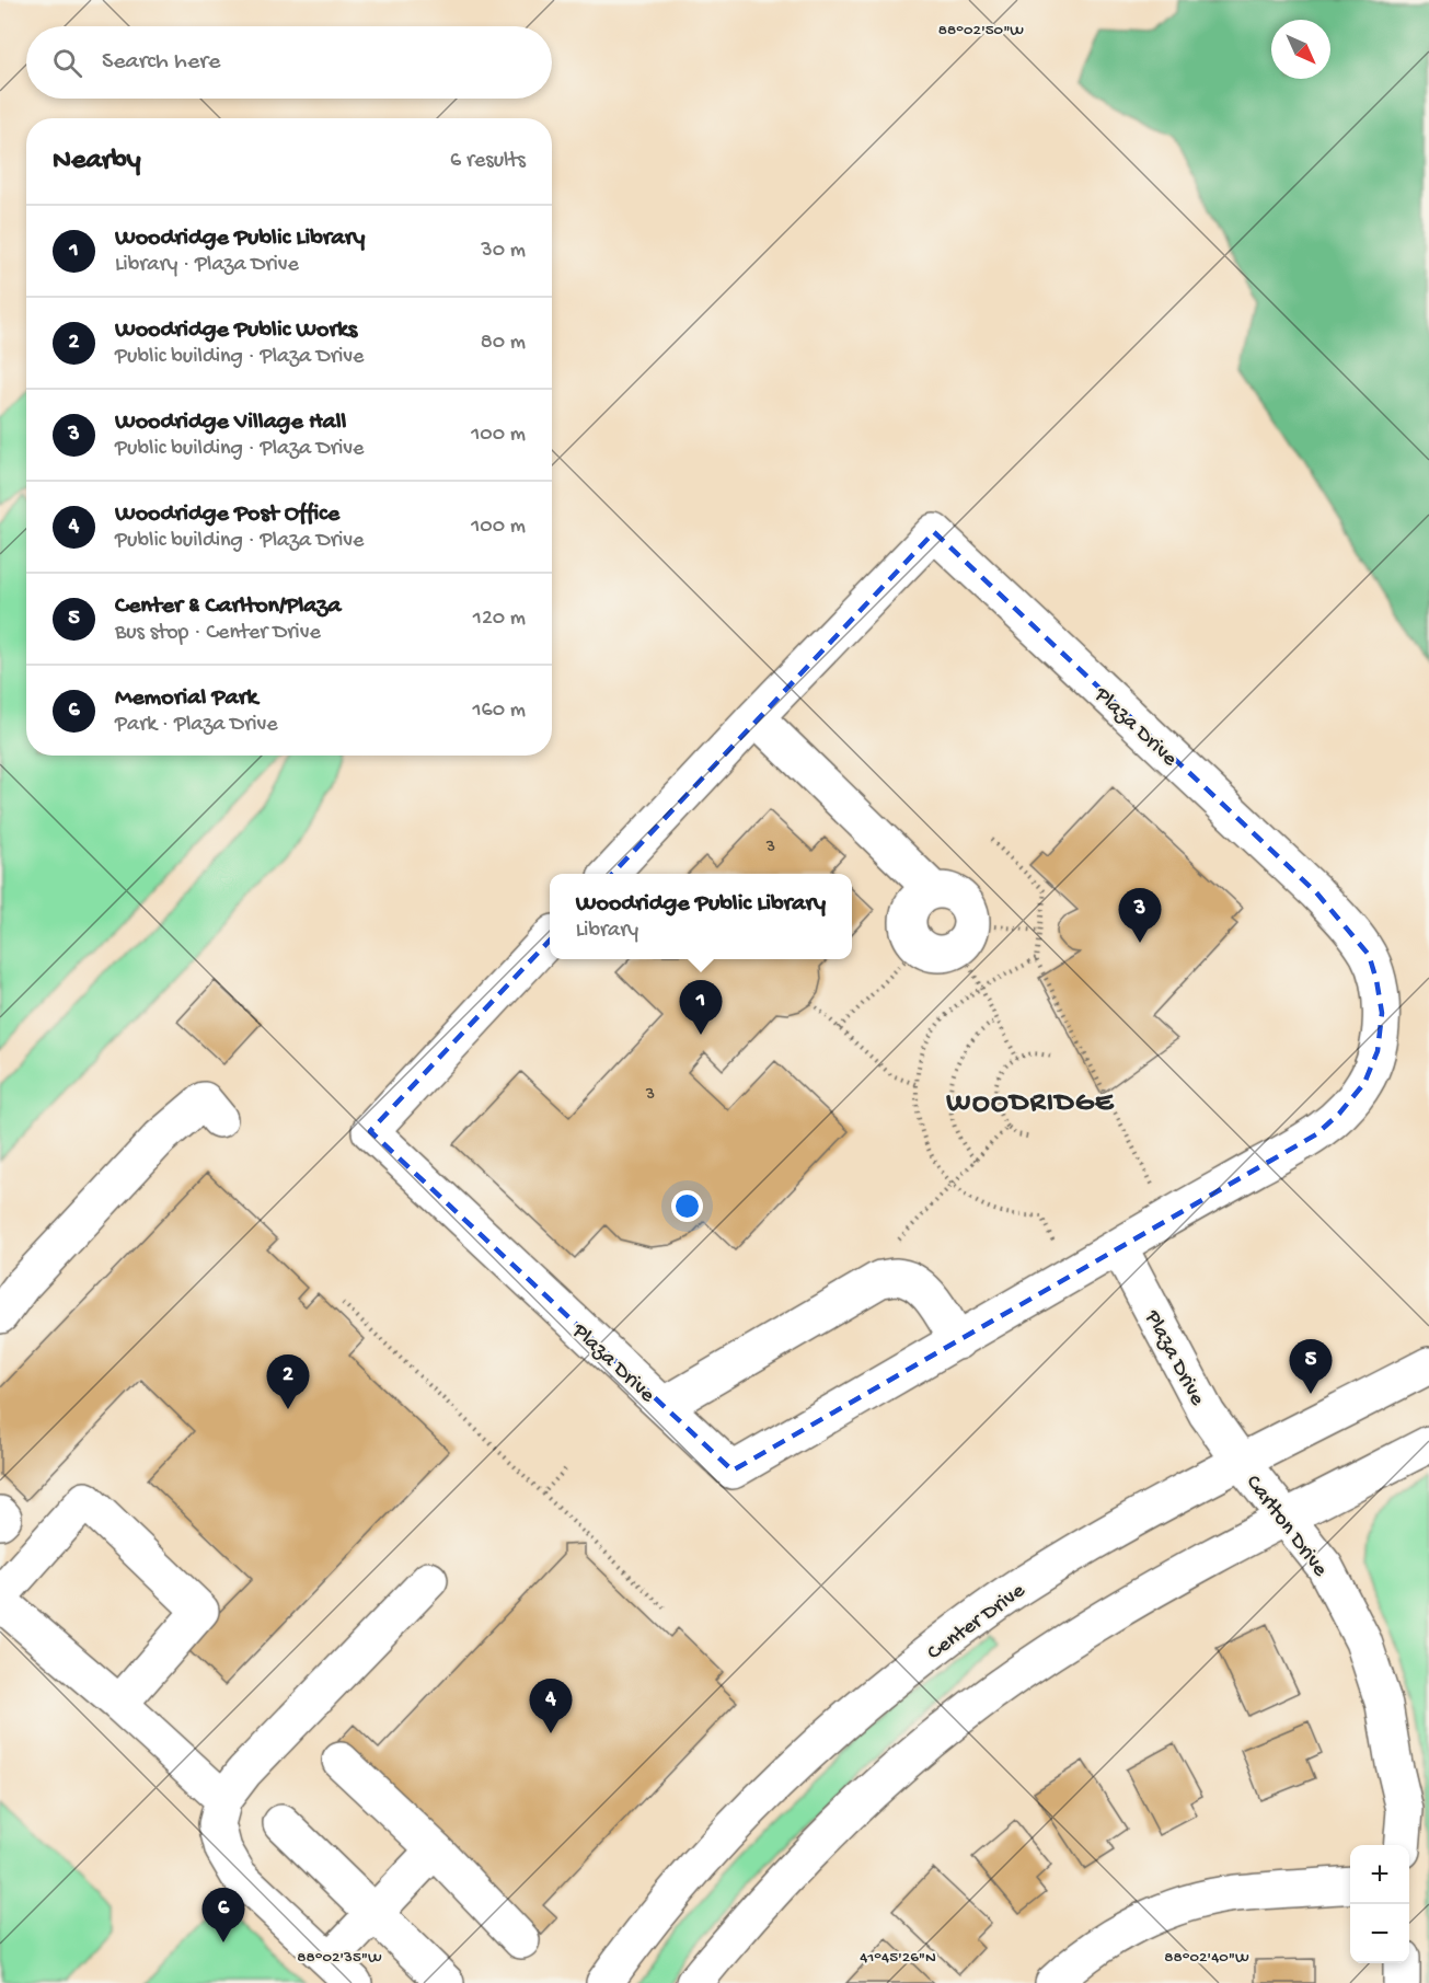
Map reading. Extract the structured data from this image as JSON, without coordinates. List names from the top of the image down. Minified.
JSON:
{"streets":{"street":["Plaza Drive","Carlton Drive","Center Drive"]},"crossings":[["Plaza Drive","Carlton Drive"],["Plaza Drive","Center Drive"],["Carlton Drive","Center Drive"]],"districts":["WOODRIDGE"],"house_numbers":["3","3"],"north":"bottom right","page":{"search":"Search here","heading":["Nearby","6 results"],"list":[{"mark":"1","name":"Woodridge Public Library","note":"Library · Plaza Drive","value":"30 m"},{"mark":"2","name":"Woodridge Public Works","note":"Public building · Plaza Drive","value":"80 m"},{"mark":"3","name":"Woodridge Village Hall","note":"Public building · Plaza Drive","value":"100 m"},{"mark":"4","name":"Woodridge Post Office","note":"Public building · Plaza Drive","value":"100 m"},{"mark":"5","name":"Center & Carlton/Plaza","note":"Bus stop · Center Drive","value":"120 m"},{"mark":"6","name":"Memorial Park","note":"Park · Plaza Drive","value":"160 m"}],"popup":["Woodridge Public Library","Library"],"pins":["3","1","5","2","4","6"],"map_buttons":["+","−"]},"coordinates":["88°02'50\"W","88°02'35\"W","41°45'26\"N","88°02'40\"W"]}
